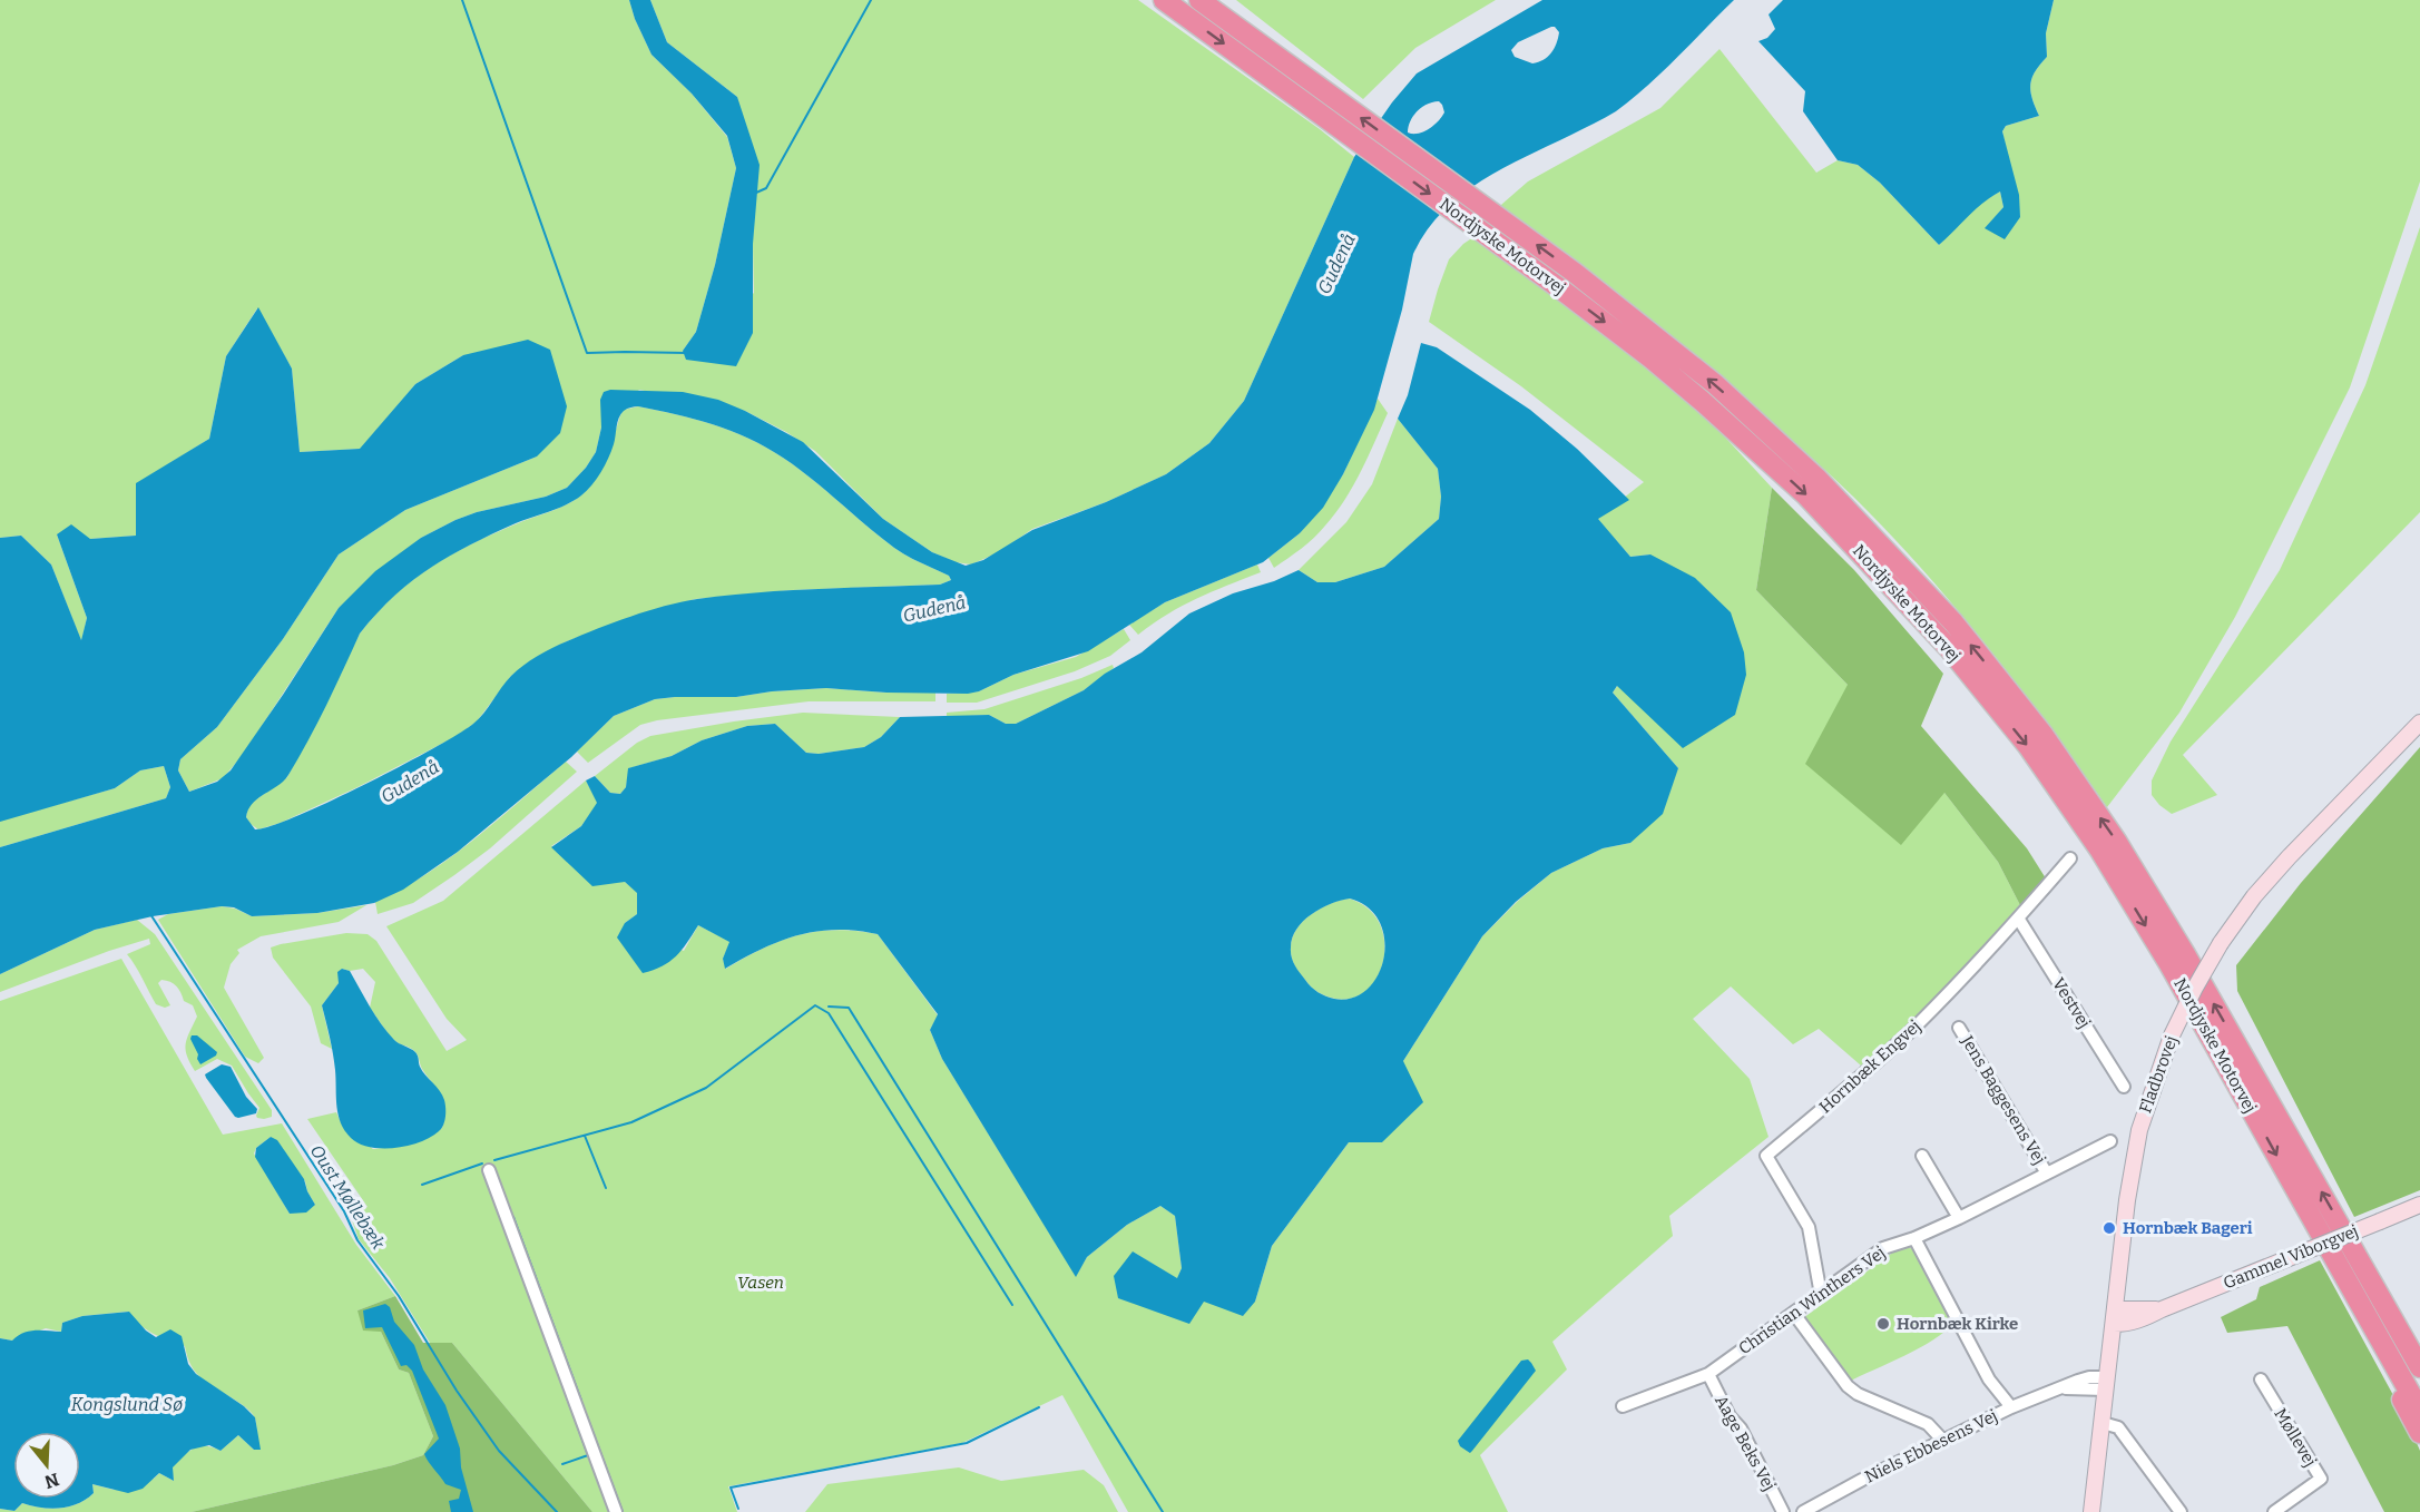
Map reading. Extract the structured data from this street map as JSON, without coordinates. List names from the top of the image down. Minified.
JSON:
{"streets":{"highway":["Nordjyske Motorvej"],"main road":["Fladbrovej","Gammel Viborgvej"],"street":["Vestvej","Hornbæk Engvej","Jens Baggesens Vej","Christian Winthers Vej","Møllevej","Aage Beks Vej","Niels Ebbesens Vej"]},"crossings":[["Vestvej","Hornbæk Engvej"],["Hornbæk Engvej","Christian Winthers Vej"],["Fladbrovej","Gammel Viborgvej"],["Fladbrovej","Niels Ebbesens Vej"],["Jens Baggesens Vej","Christian Winthers Vej"],["Christian Winthers Vej","Aage Beks Vej"]],"water":["Gudenå","Oust Møllebæk","Kongslund Sø"],"parks":["Vasen"],"places":["Hornbæk Bageri","Hornbæk Kirke"],"north":"bottom"}
